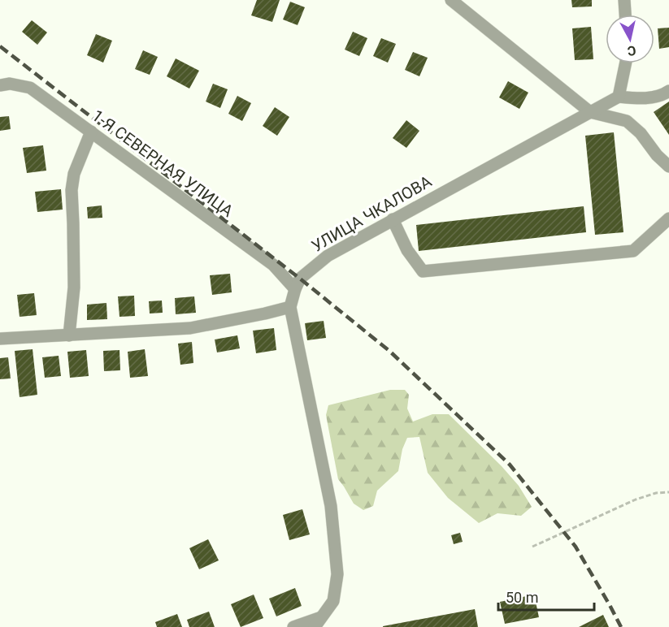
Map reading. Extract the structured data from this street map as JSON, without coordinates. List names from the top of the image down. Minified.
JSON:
{"streets":{"street":["1-Я СЕВЕРНАЯ УЛИЦА","УЛИЦА ЧКАЛОВА"]},"crossings":[["1-Я СЕВЕРНАЯ УЛИЦА","УЛИЦА ЧКАЛОВА"]],"scale_bar":"50 m","north":"bottom"}
